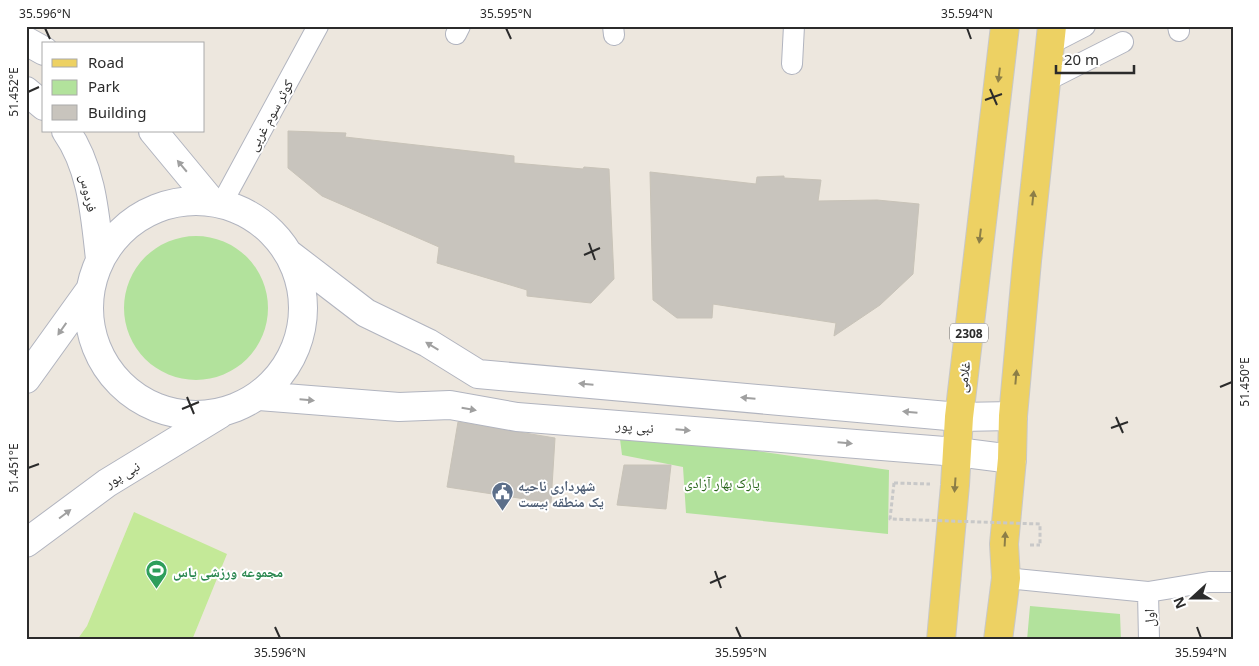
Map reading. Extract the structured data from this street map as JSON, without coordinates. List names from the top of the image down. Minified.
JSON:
{"streets":{"main road":["فردوس","2308","غلامی","نبی پور"],"street":["کوثر سوم غربی","اول"]},"crossings":[["غلامی","نبی پور"]],"parks":["پارک بهار آزادی"],"places":{"public building":["شهرداری ناحیه یک منطقه بیست"],"sports":["مجموعه ورزشی یاس"]},"legend":["Road","Park","Building"],"scale_bar":"20 m","north":"left","coordinates":["35.596°N","35.595°N","35.594°N","51.452°E","51.450°E","51.451°E"]}
